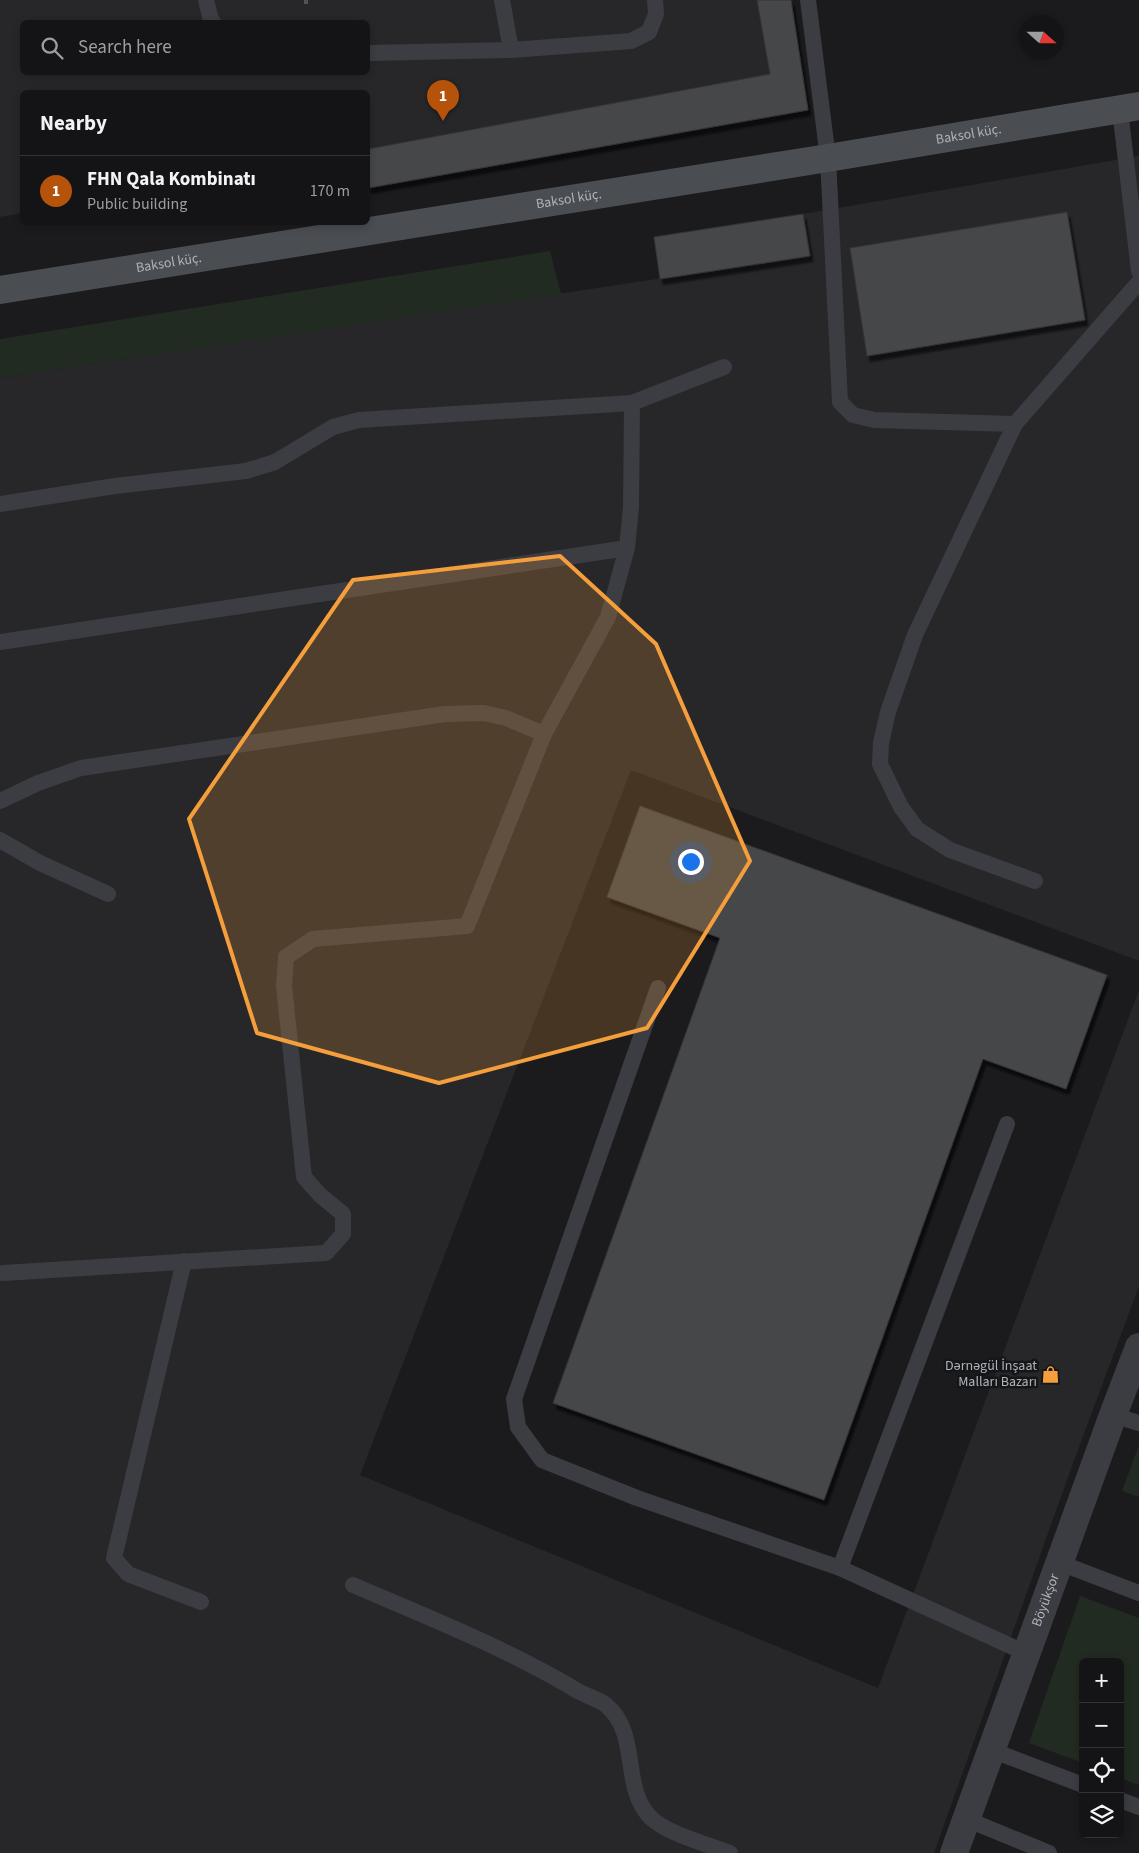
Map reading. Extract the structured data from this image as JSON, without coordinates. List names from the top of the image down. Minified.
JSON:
{"streets":{"main road":["Baksol küç."],"street":["Böyükşor"]},"places":{"shop":["Dərnəgül İnşaat Malları Bazarı"]},"north":"right","page":{"search":"Search here","pins":"1","heading":"Nearby","list":[{"mark":"1","name":"FHN Qala Kombinatı","note":"Public building","value":"170 m"}],"map_buttons":["+","−"]}}
